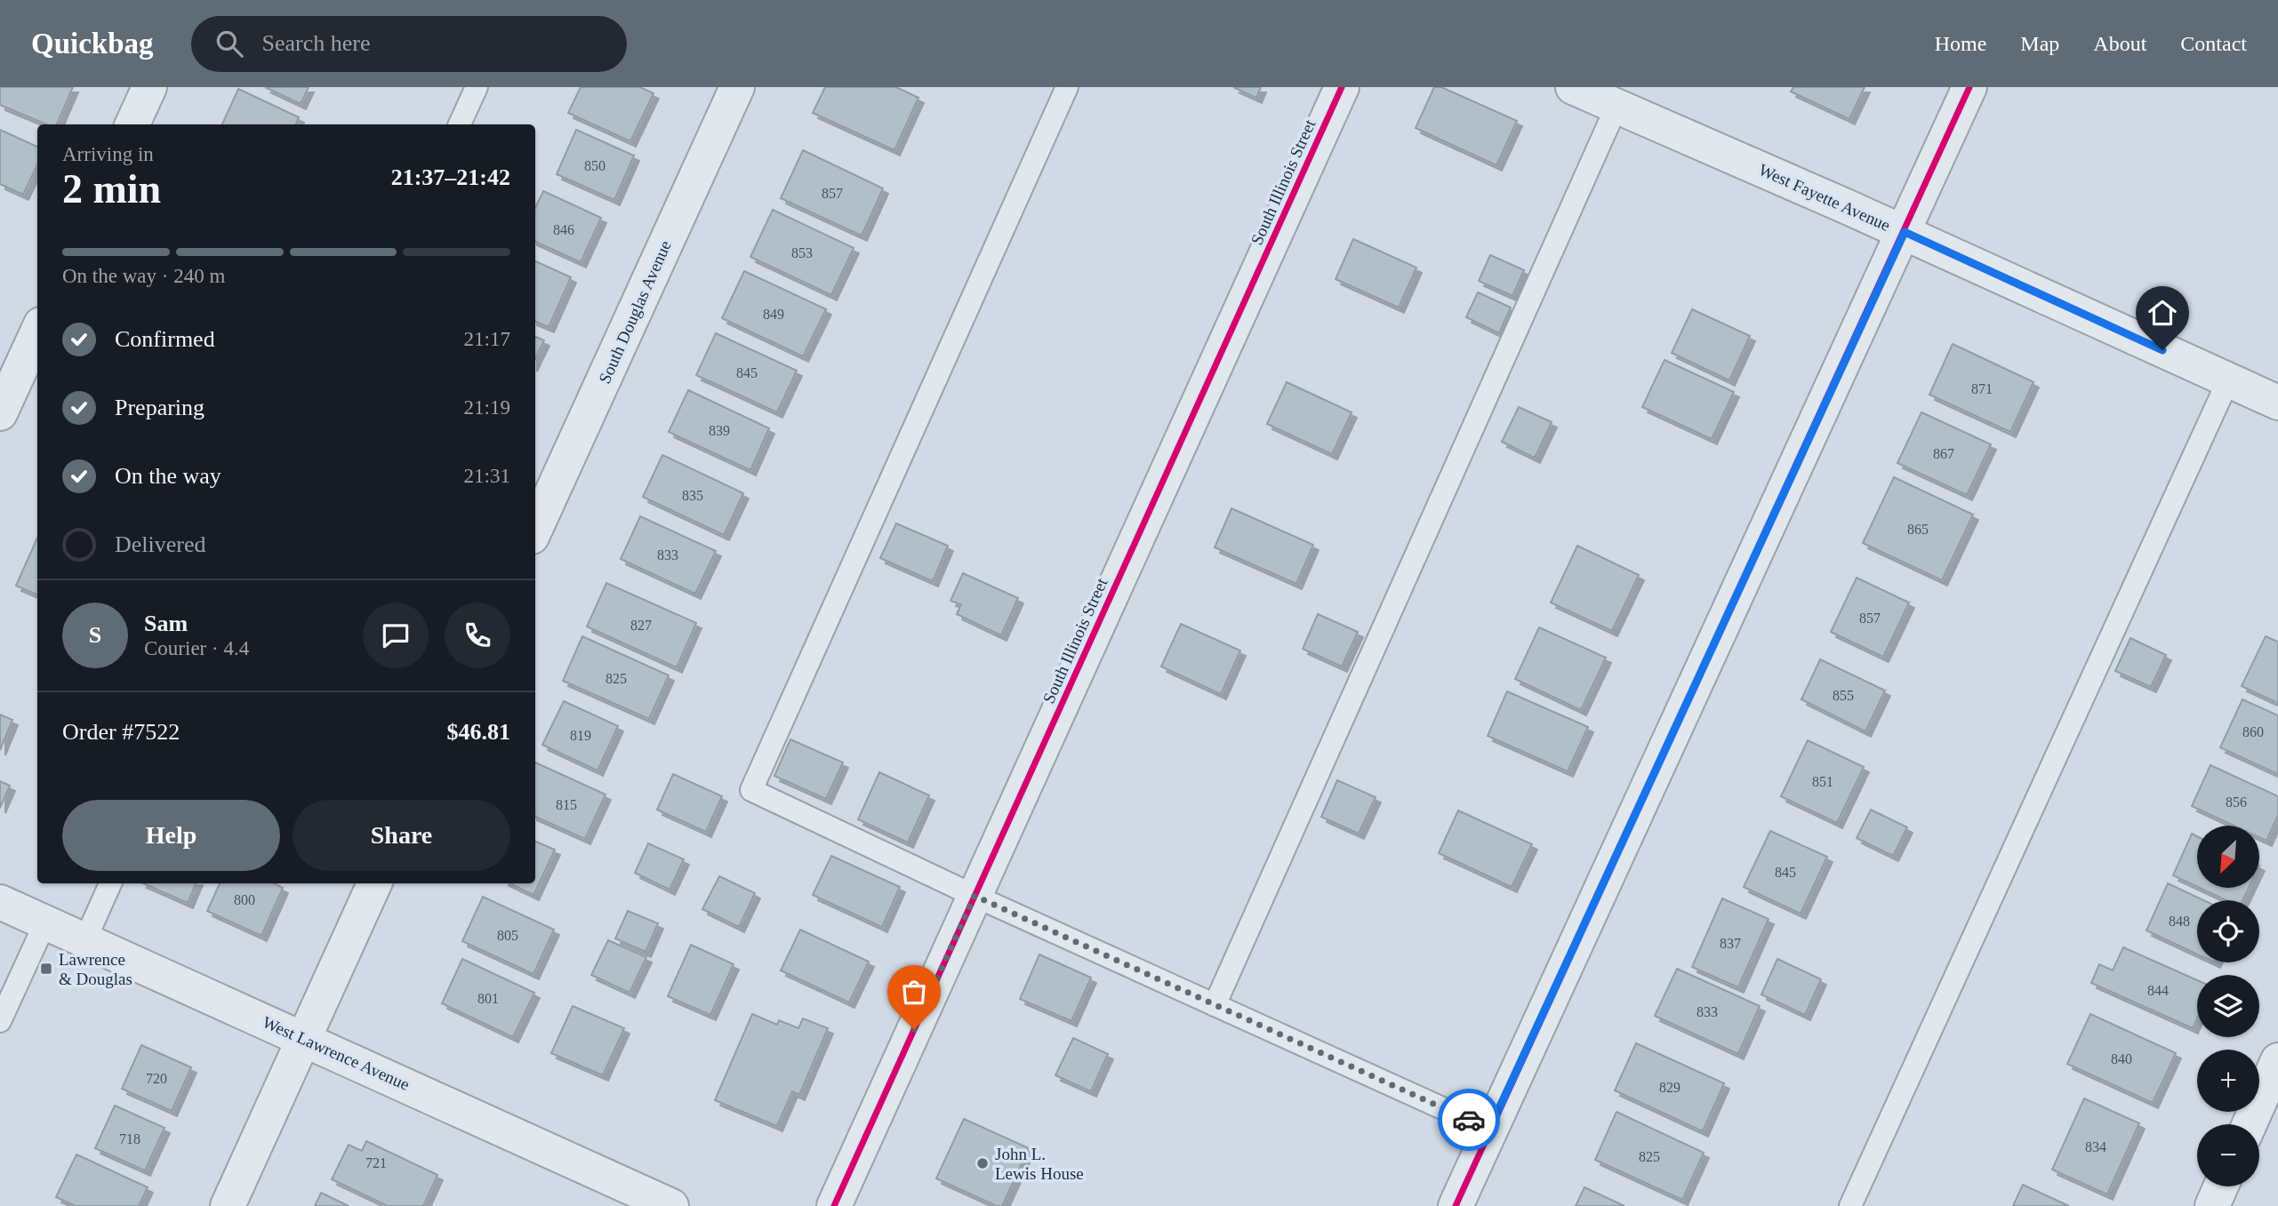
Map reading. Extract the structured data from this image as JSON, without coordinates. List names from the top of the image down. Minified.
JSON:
{"streets":{"street":["South Illinois Street","West Fayette Avenue","South Douglas Avenue","West Lawrence Avenue"]},"places":{"transit":["Lawrence & Douglas"],"other":["John L. Lewis House"]},"house_numbers":["850","857","846","853","849","845","871","839","867","835","865","833","857","827","825","855","860","819","851","856","815","845","800","848","805","837","844","801","833","840","720","829","718","834","825","721"],"north":"bottom left","page":{"header":"Quickbag","search":"Search here","nav":["Home","Map","About","Contact"],"heading":["2 min","Arriving in","21:37–21:42"],"panel":["Sam","Courier · 4.4","Order #7522","$46.81"],"bar":"On the way · 240 m","list":[["Confirmed","21:17"],["Preparing","21:19"],["On the way","21:31"],"Delivered"],"round":"S","buttons":["Help","Share"],"map_buttons":["+","−"]}}
